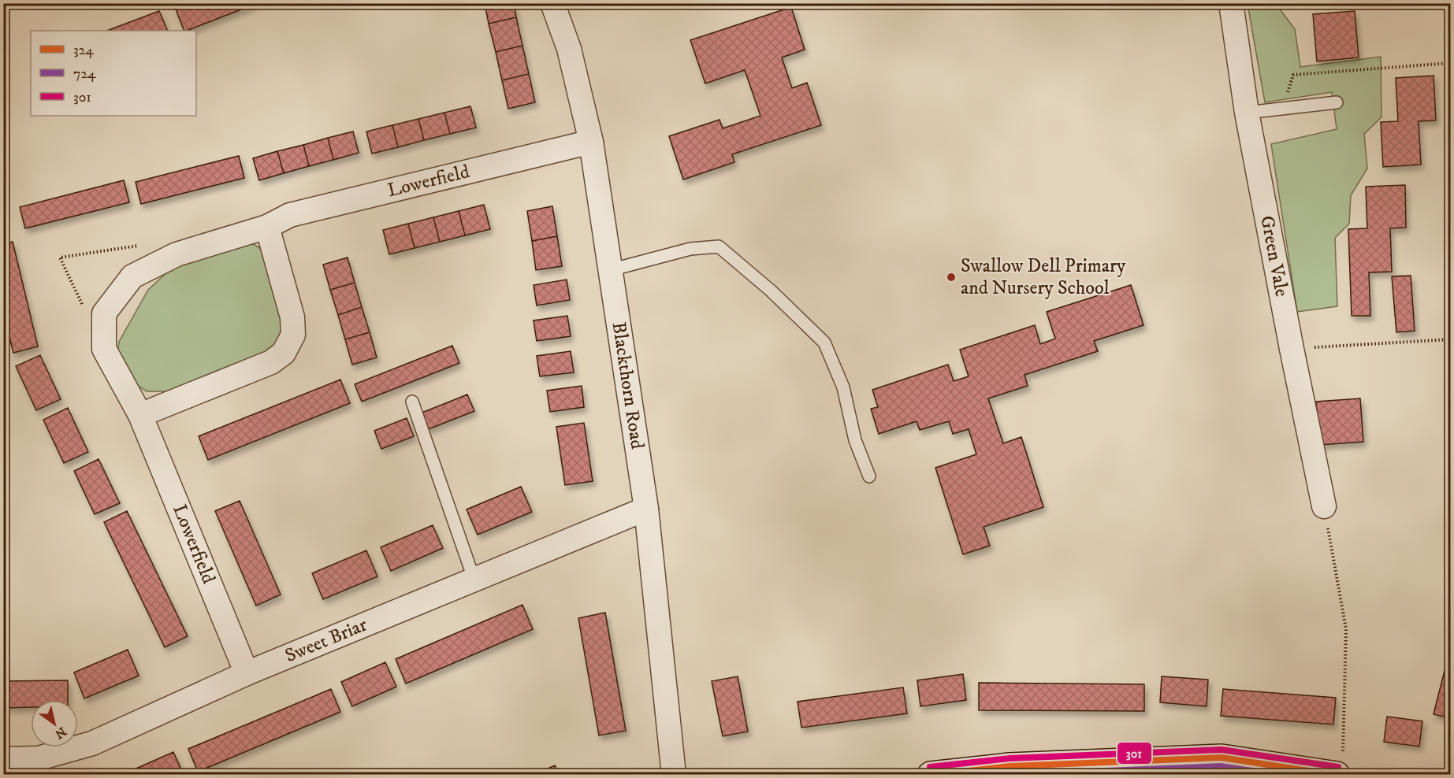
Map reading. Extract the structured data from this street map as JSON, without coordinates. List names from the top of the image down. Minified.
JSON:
{"streets":{"street":["Lowerfield","Green Vale","Blackthorn Road","Sweet Briar"]},"crossings":[["Lowerfield","Blackthorn Road"],["Lowerfield","Sweet Briar"],["Blackthorn Road","Sweet Briar"]],"places":["Swallow Dell Primary and Nursery School"],"lines":["transit line 301","transit line 324","transit line 724"],"legend":["324","724","301"],"north":"bottom right"}
